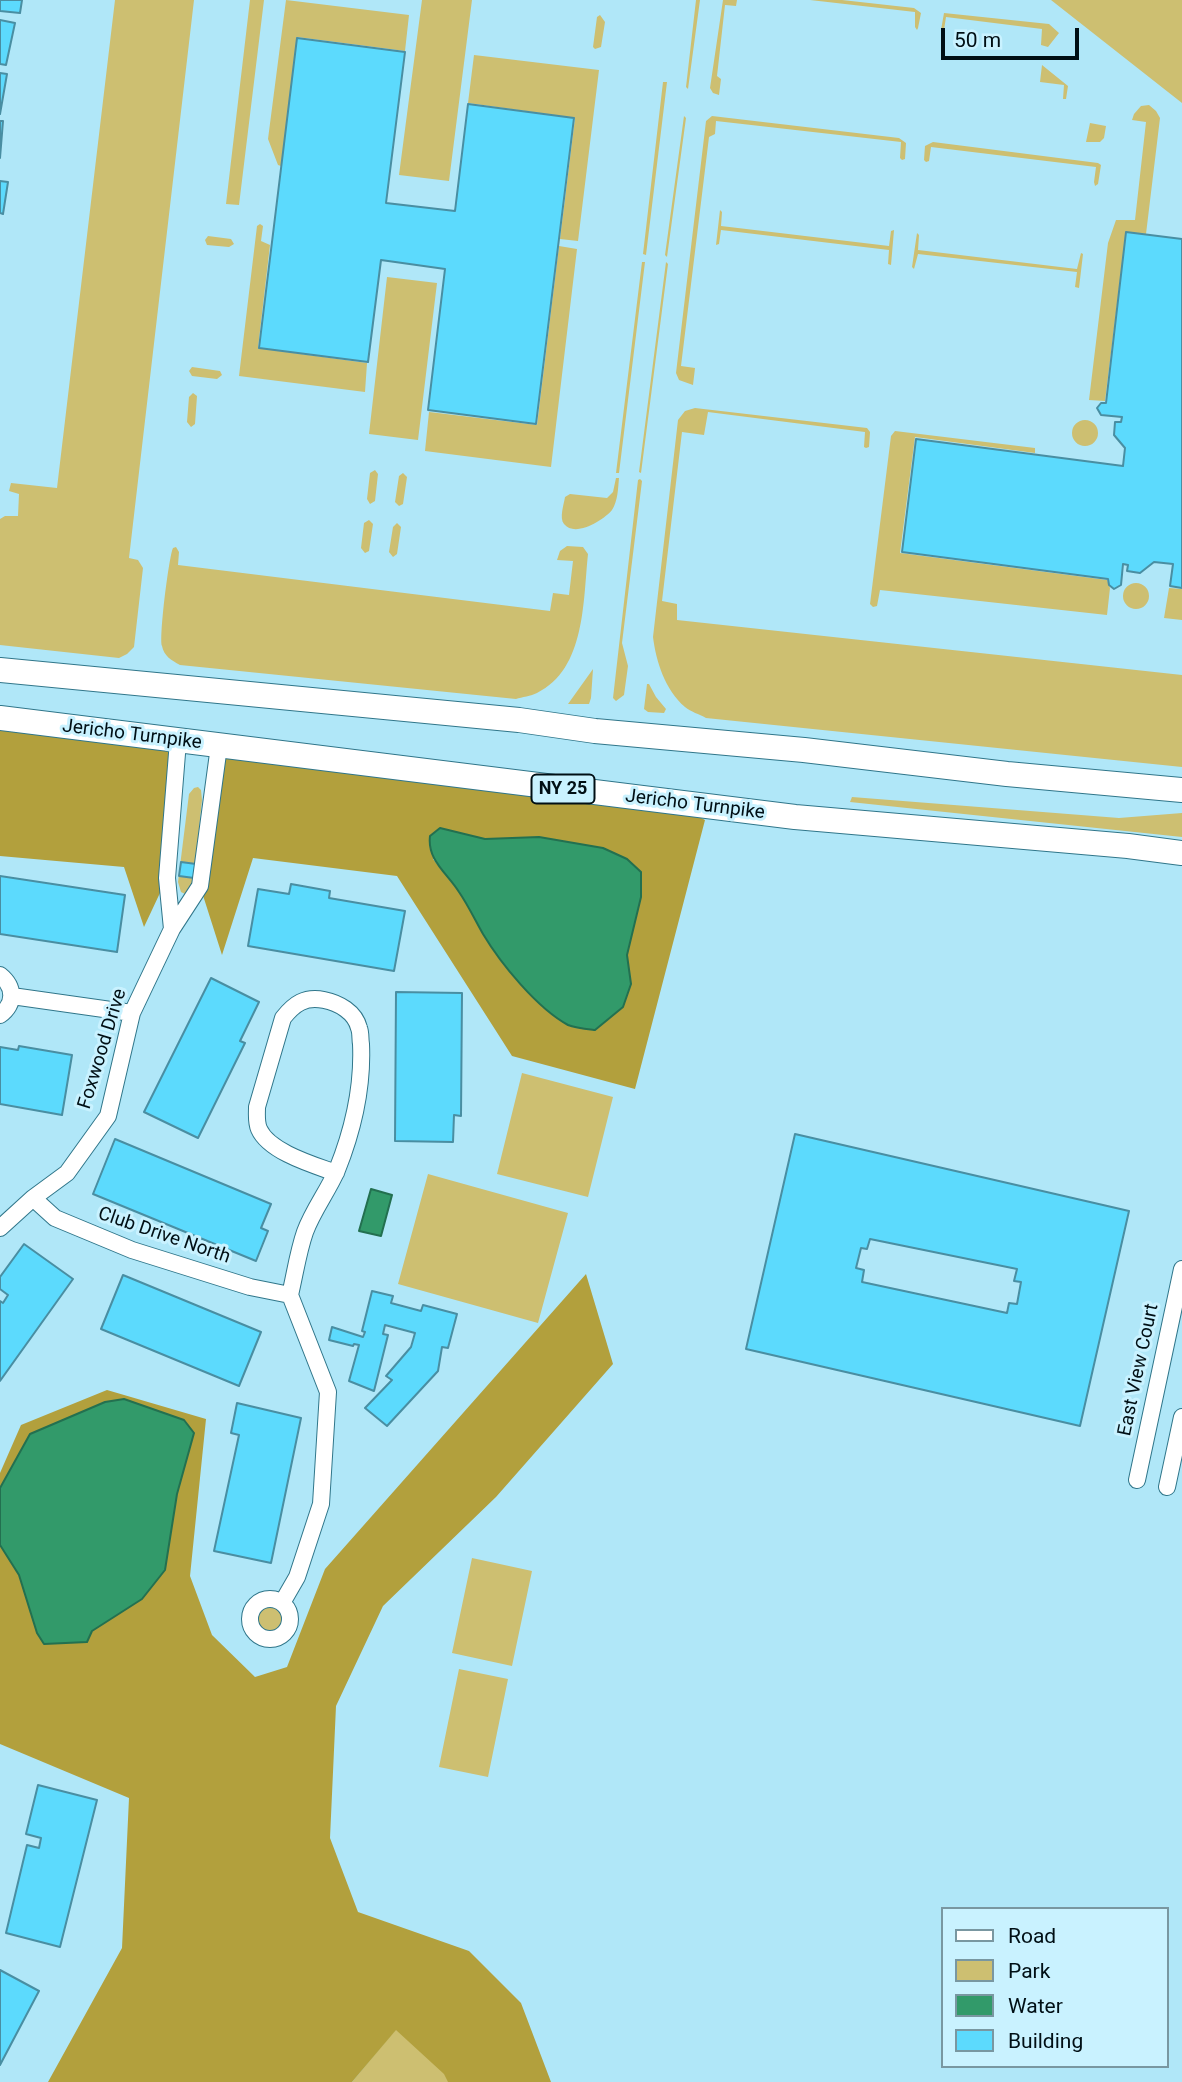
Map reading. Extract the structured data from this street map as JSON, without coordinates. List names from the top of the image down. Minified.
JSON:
{"streets":{"main road":["Jericho Turnpike","NY 25"],"street":["Foxwood Drive","Club Drive North","East View Court"]},"crossings":[["Jericho Turnpike","Foxwood Drive"],["Foxwood Drive","Club Drive North"]],"legend":["Road","Park","Water","Building"],"scale_bar":"50 m"}
